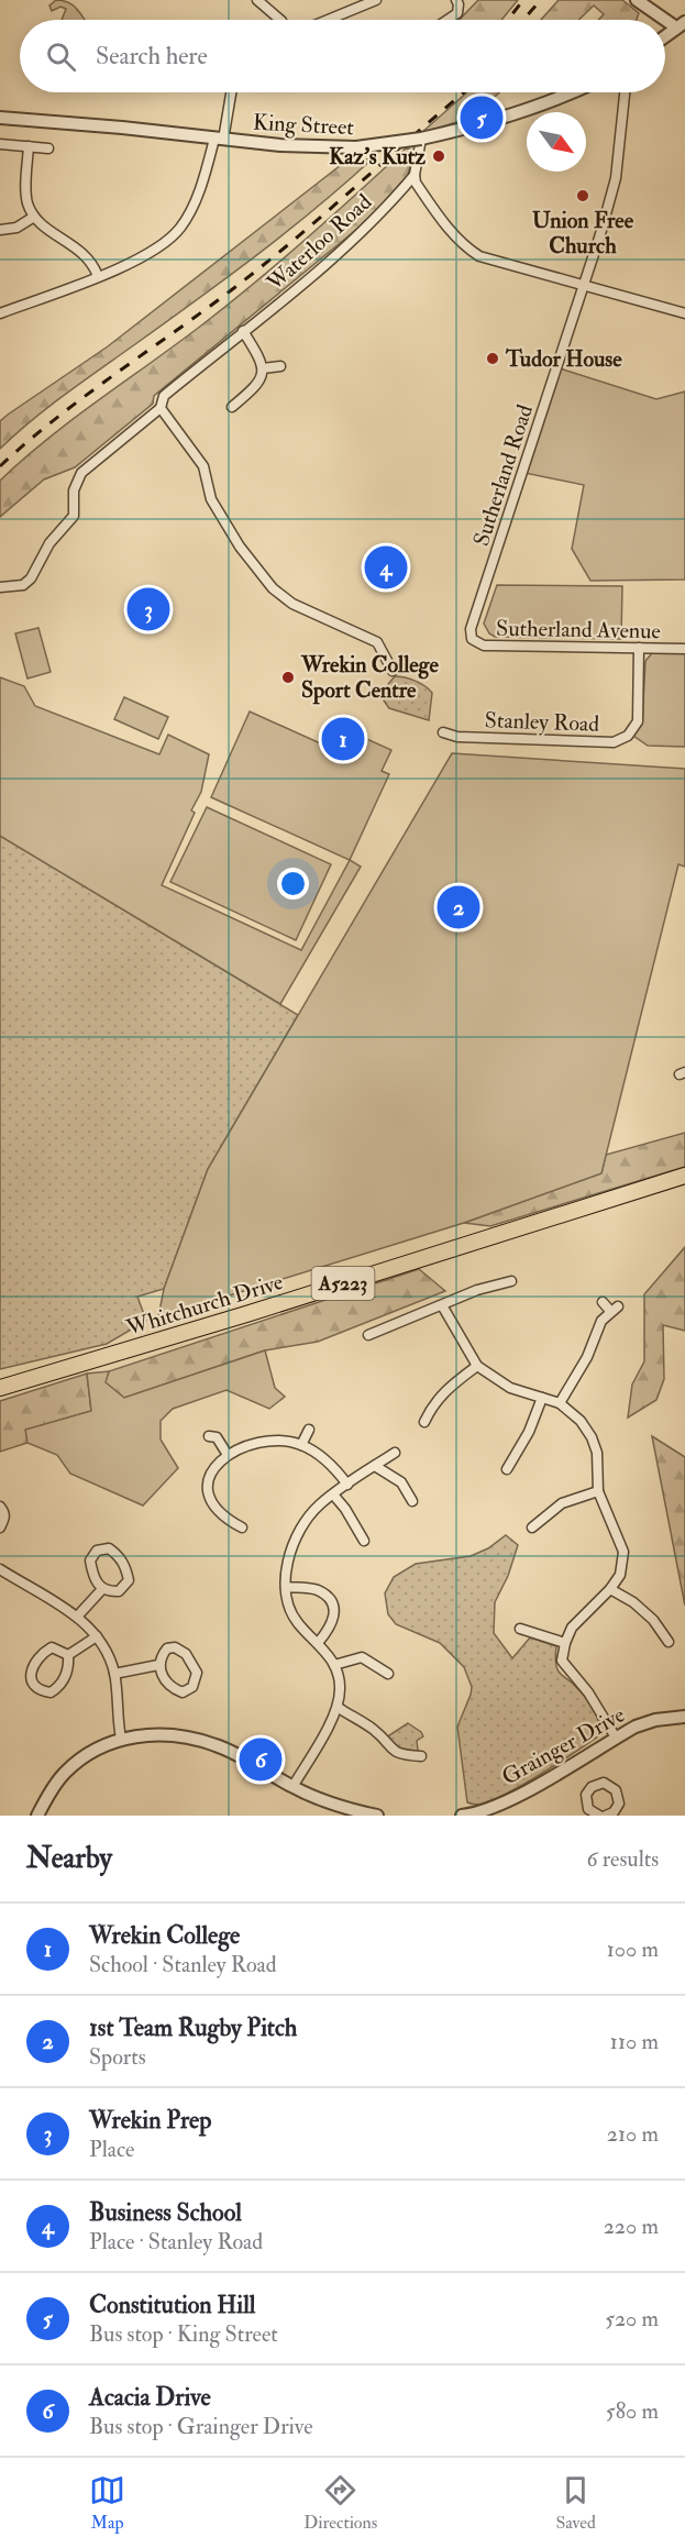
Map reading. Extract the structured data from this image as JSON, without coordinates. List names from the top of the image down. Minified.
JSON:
{"streets":{"main road":["A5223","Whitchurch Drive"],"street":["King Street","Waterloo Road","Sutherland Road","Sutherland Avenue","Stanley Road","Grainger Drive"]},"crossings":[["Sutherland Road","Sutherland Avenue"],["Sutherland Avenue","Stanley Road"]],"places":["Kaz's Kutz","Union Free Church","Tudor House","Wrekin College Sport Centre"],"north":"bottom right","page":{"search":"Search here","pins":["5","4","3","1","2","6"],"heading":["Nearby","6 results"],"list":[{"mark":"1","name":"Wrekin College","note":"School · Stanley Road","value":"100 m"},{"mark":"2","name":"1st Team Rugby Pitch","note":"Sports","value":"110 m"},{"mark":"3","name":"Wrekin Prep","note":"Place","value":"210 m"},{"mark":"4","name":"Business School","note":"Place · Stanley Road","value":"220 m"},{"mark":"5","name":"Constitution Hill","note":"Bus stop · King Street","value":"520 m"},{"mark":"6","name":"Acacia Drive","note":"Bus stop · Grainger Drive","value":"580 m"}],"nav":["Map","Directions","Saved"]}}
